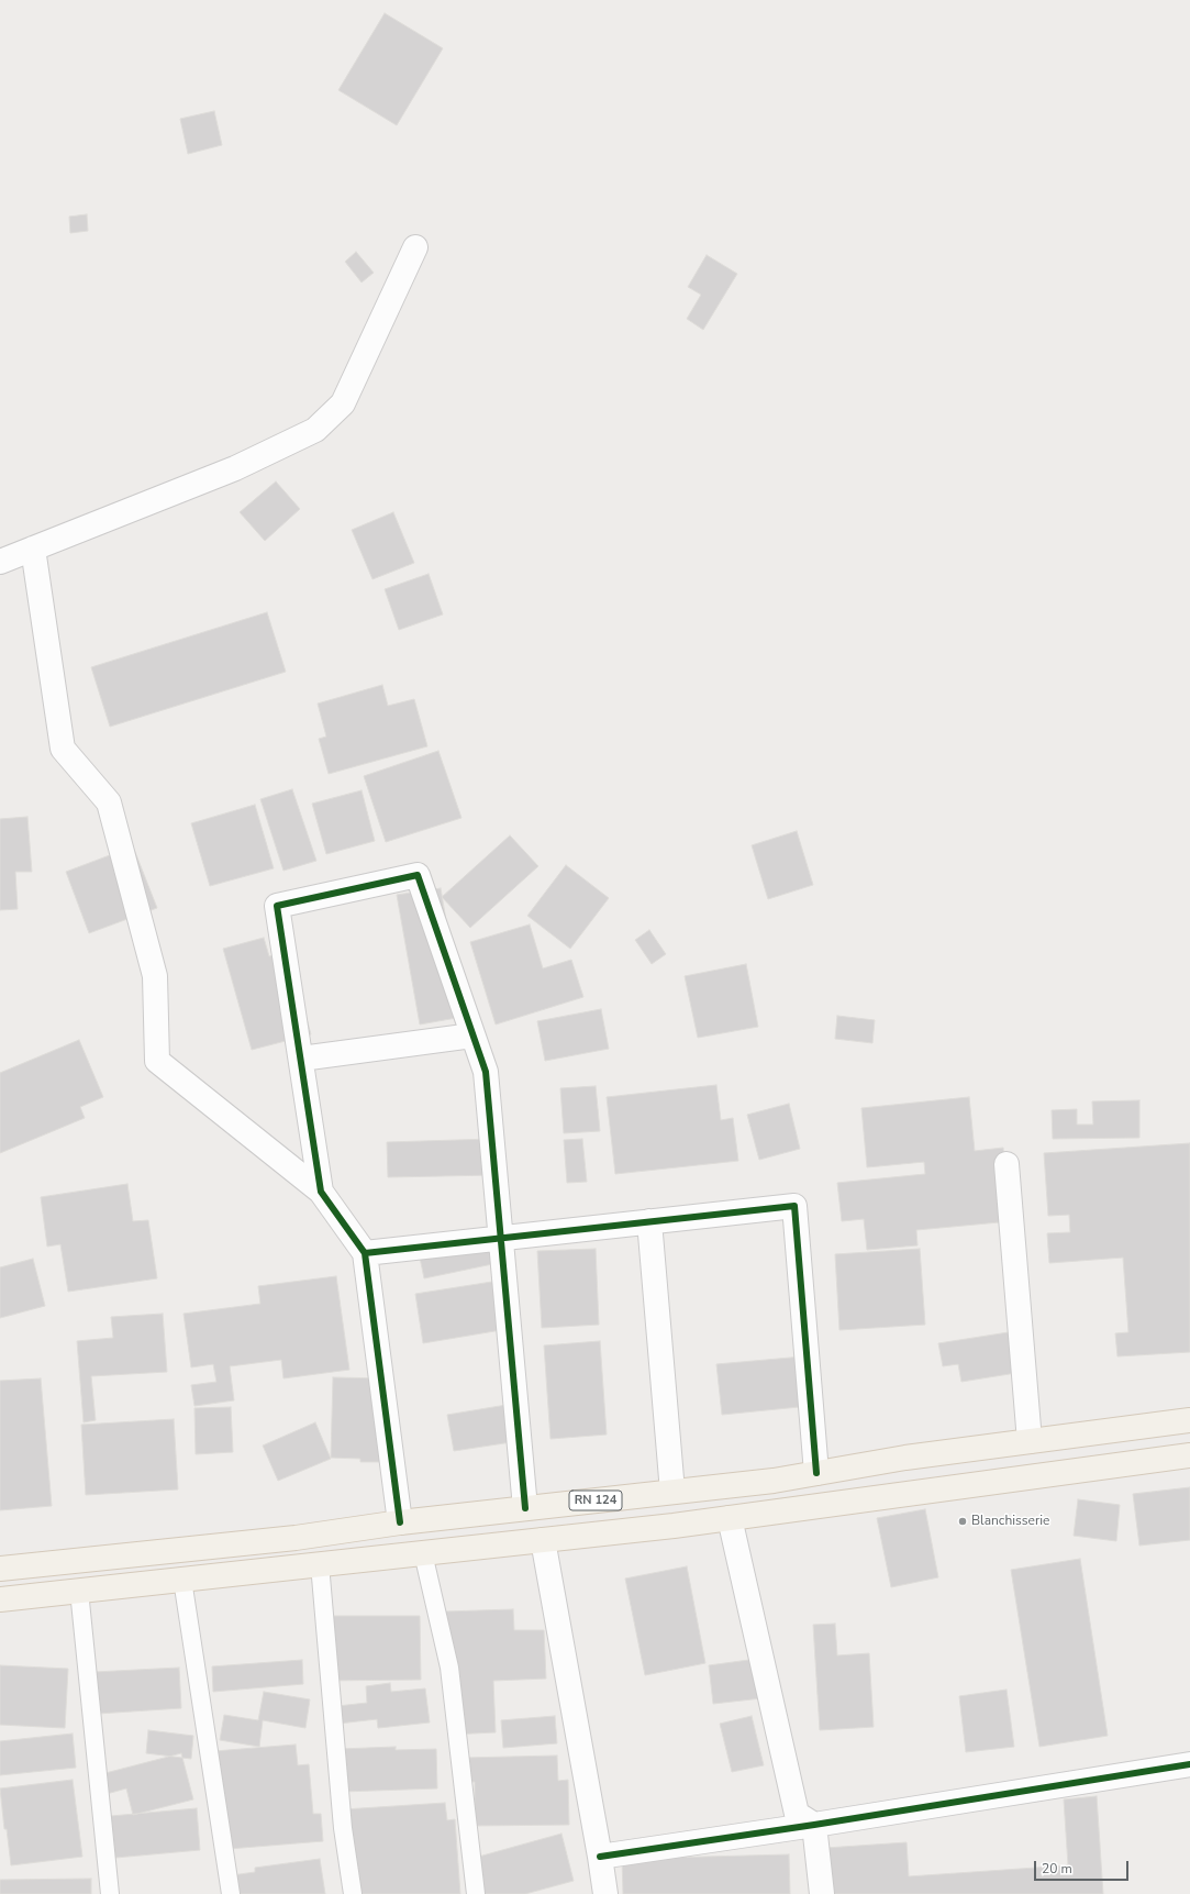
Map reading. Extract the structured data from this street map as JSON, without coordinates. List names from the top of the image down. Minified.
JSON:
{"streets":{"main road":["RN 124"]},"places":["Blanchisserie"],"scale_bar":"20 m"}
